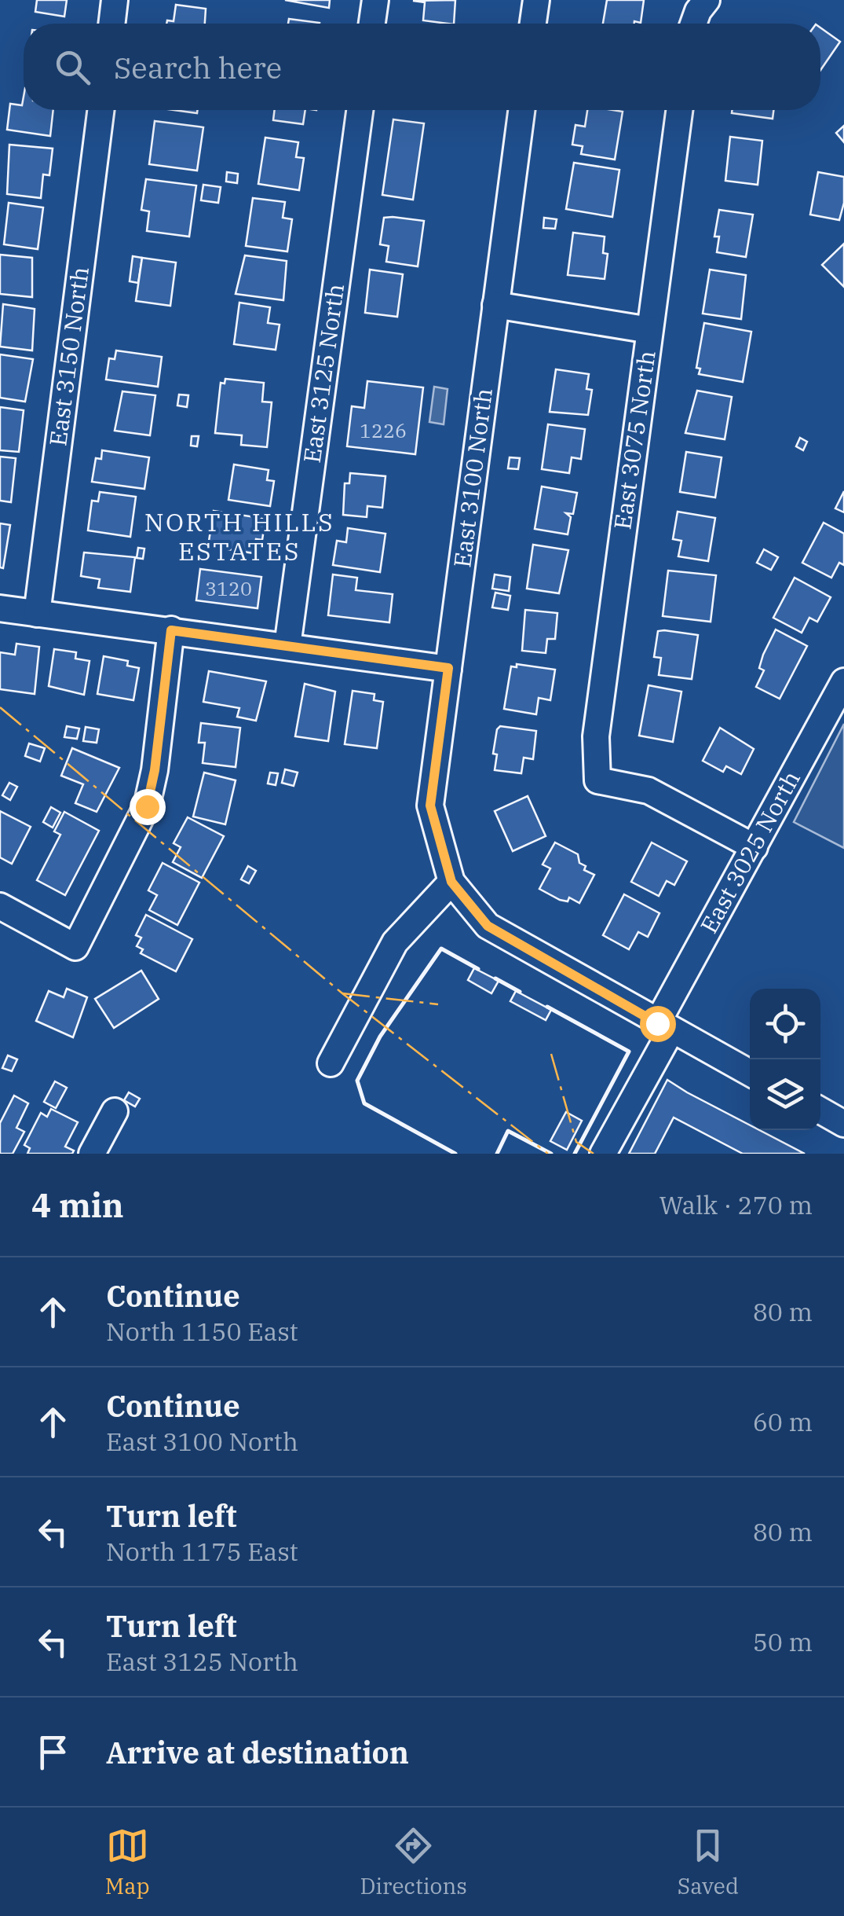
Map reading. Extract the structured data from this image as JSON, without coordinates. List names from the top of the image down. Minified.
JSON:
{"streets":{"street":["East 3150 North","East 3125 North","East 3075 North","East 3100 North","East 3025 North"]},"crossings":[["East 3075 North","East 3025 North"],["East 3100 North","East 3025 North"]],"districts":["NORTH HILLS ESTATES"],"house_numbers":["1226","3120"],"page":{"search":"Search here","heading":["4 min","Walk · 270 m"],"list":[["Continue","North 1150 East","80 m"],["Continue","East 3100 North","60 m"],["Turn left","North 1175 East","80 m"],["Turn left","East 3125 North","50 m"],"Arrive at destination"],"nav":["Map","Directions","Saved"]}}
